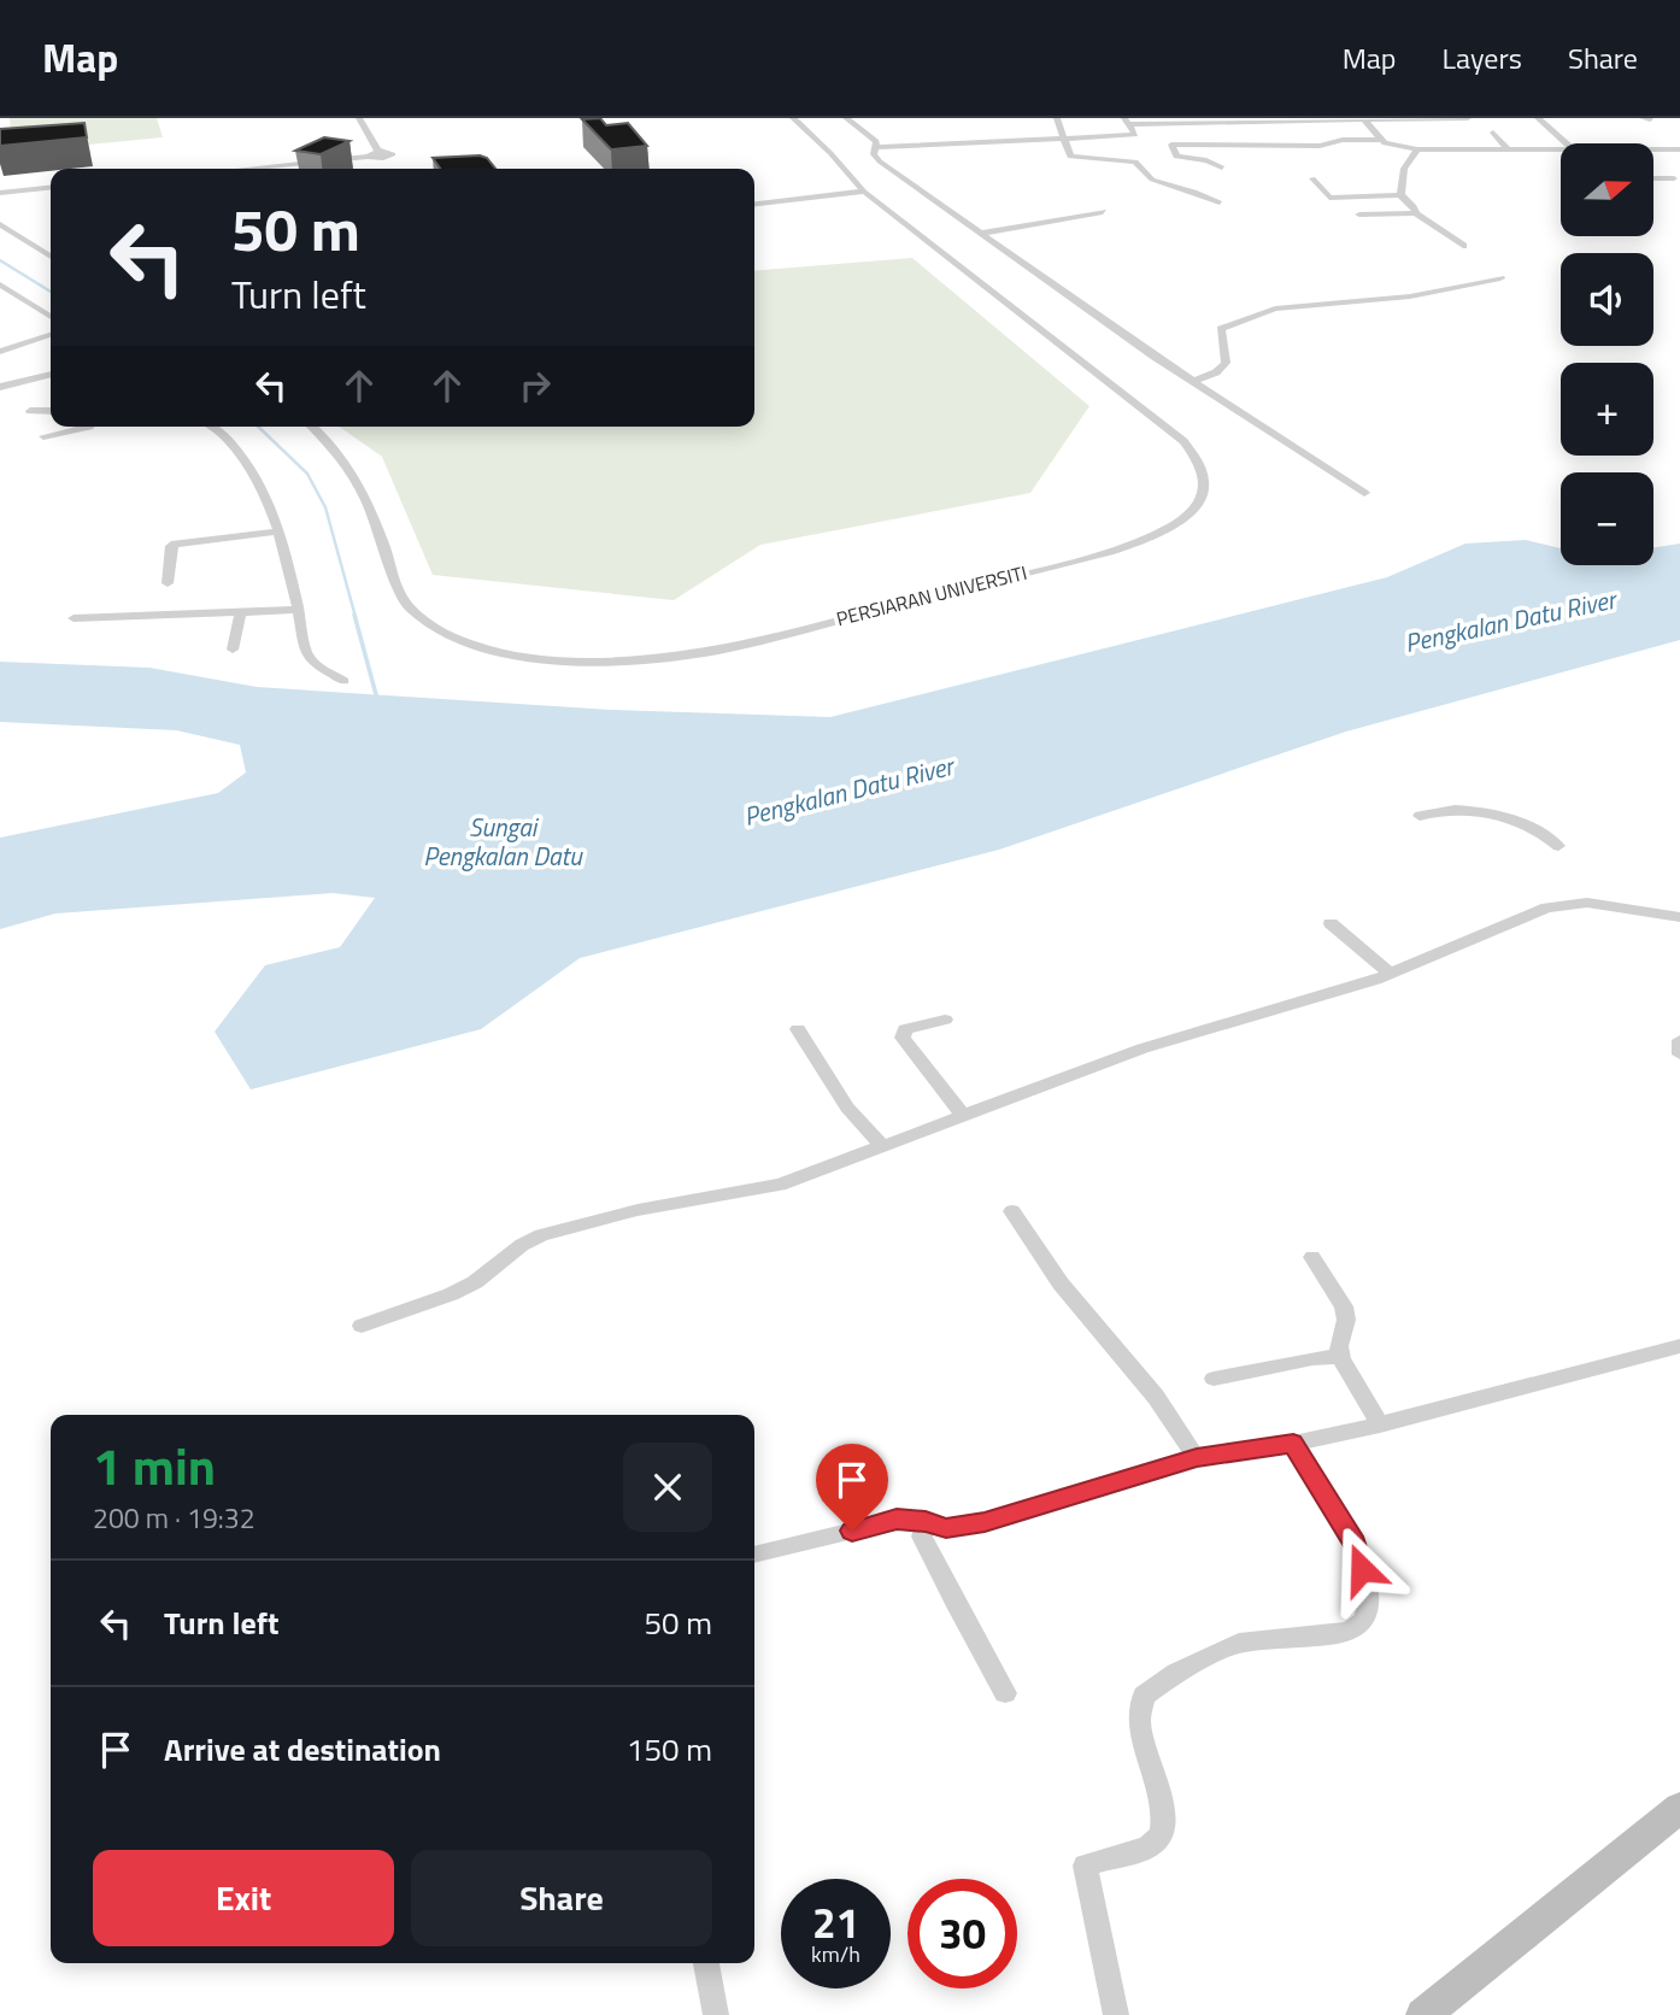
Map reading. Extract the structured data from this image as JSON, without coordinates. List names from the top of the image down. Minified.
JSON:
{"streets":{"street":["PERSIARAN UNIVERSITI"]},"water":["Pengkalan Datu River","Sungai Pengkalan Datu"],"north":"right","page":{"header":"Map","nav":["Map","Layers","Share"],"map_buttons":["+","−"],"turn":["50 m","Turn left"],"heading":["1 min","200 m · 19:32"],"list":[{"name":"Turn left","value":"50 m"},{"name":"Arrive at destination","value":"150 m"}],"buttons":["Exit","Share"],"speed":"21 km/h","limit":"30"}}
